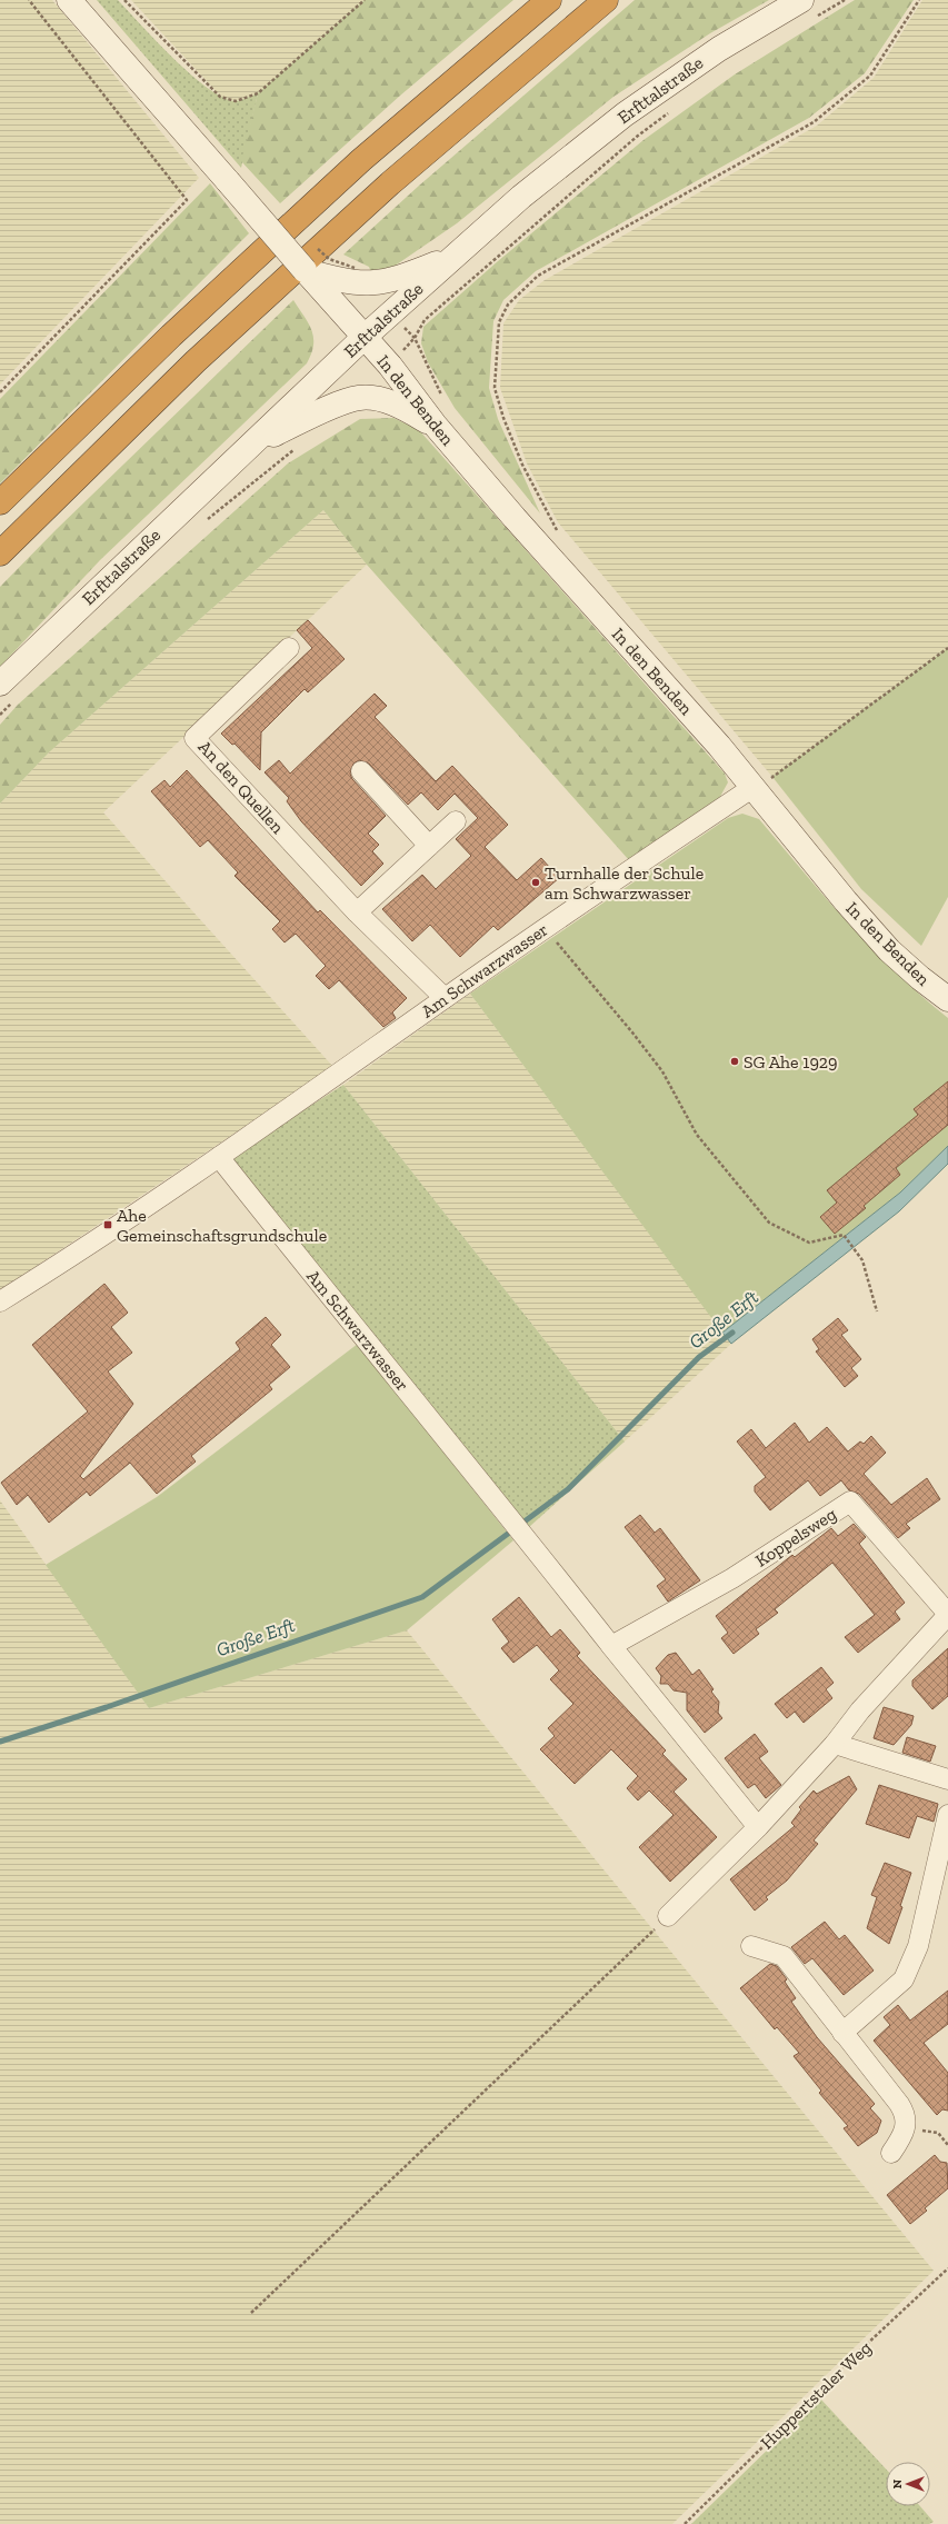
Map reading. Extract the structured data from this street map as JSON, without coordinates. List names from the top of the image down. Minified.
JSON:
{"streets":{"main road":["Erfttalstraße","In den Benden"],"street":["An den Quellen","Am Schwarzwasser","Koppelsweg"],"path":["Huppertstaler Weg"]},"crossings":[["Erfttalstraße","In den Benden"],["In den Benden","Am Schwarzwasser"],["An den Quellen","Am Schwarzwasser"],["Am Schwarzwasser","Koppelsweg"]],"water":["Große Erft"],"places":{"other":["Turnhalle der Schule am Schwarzwasser","SG Ahe 1929"],"transit":["Ahe Gemeinschaftsgrundschule"]},"north":"left"}
